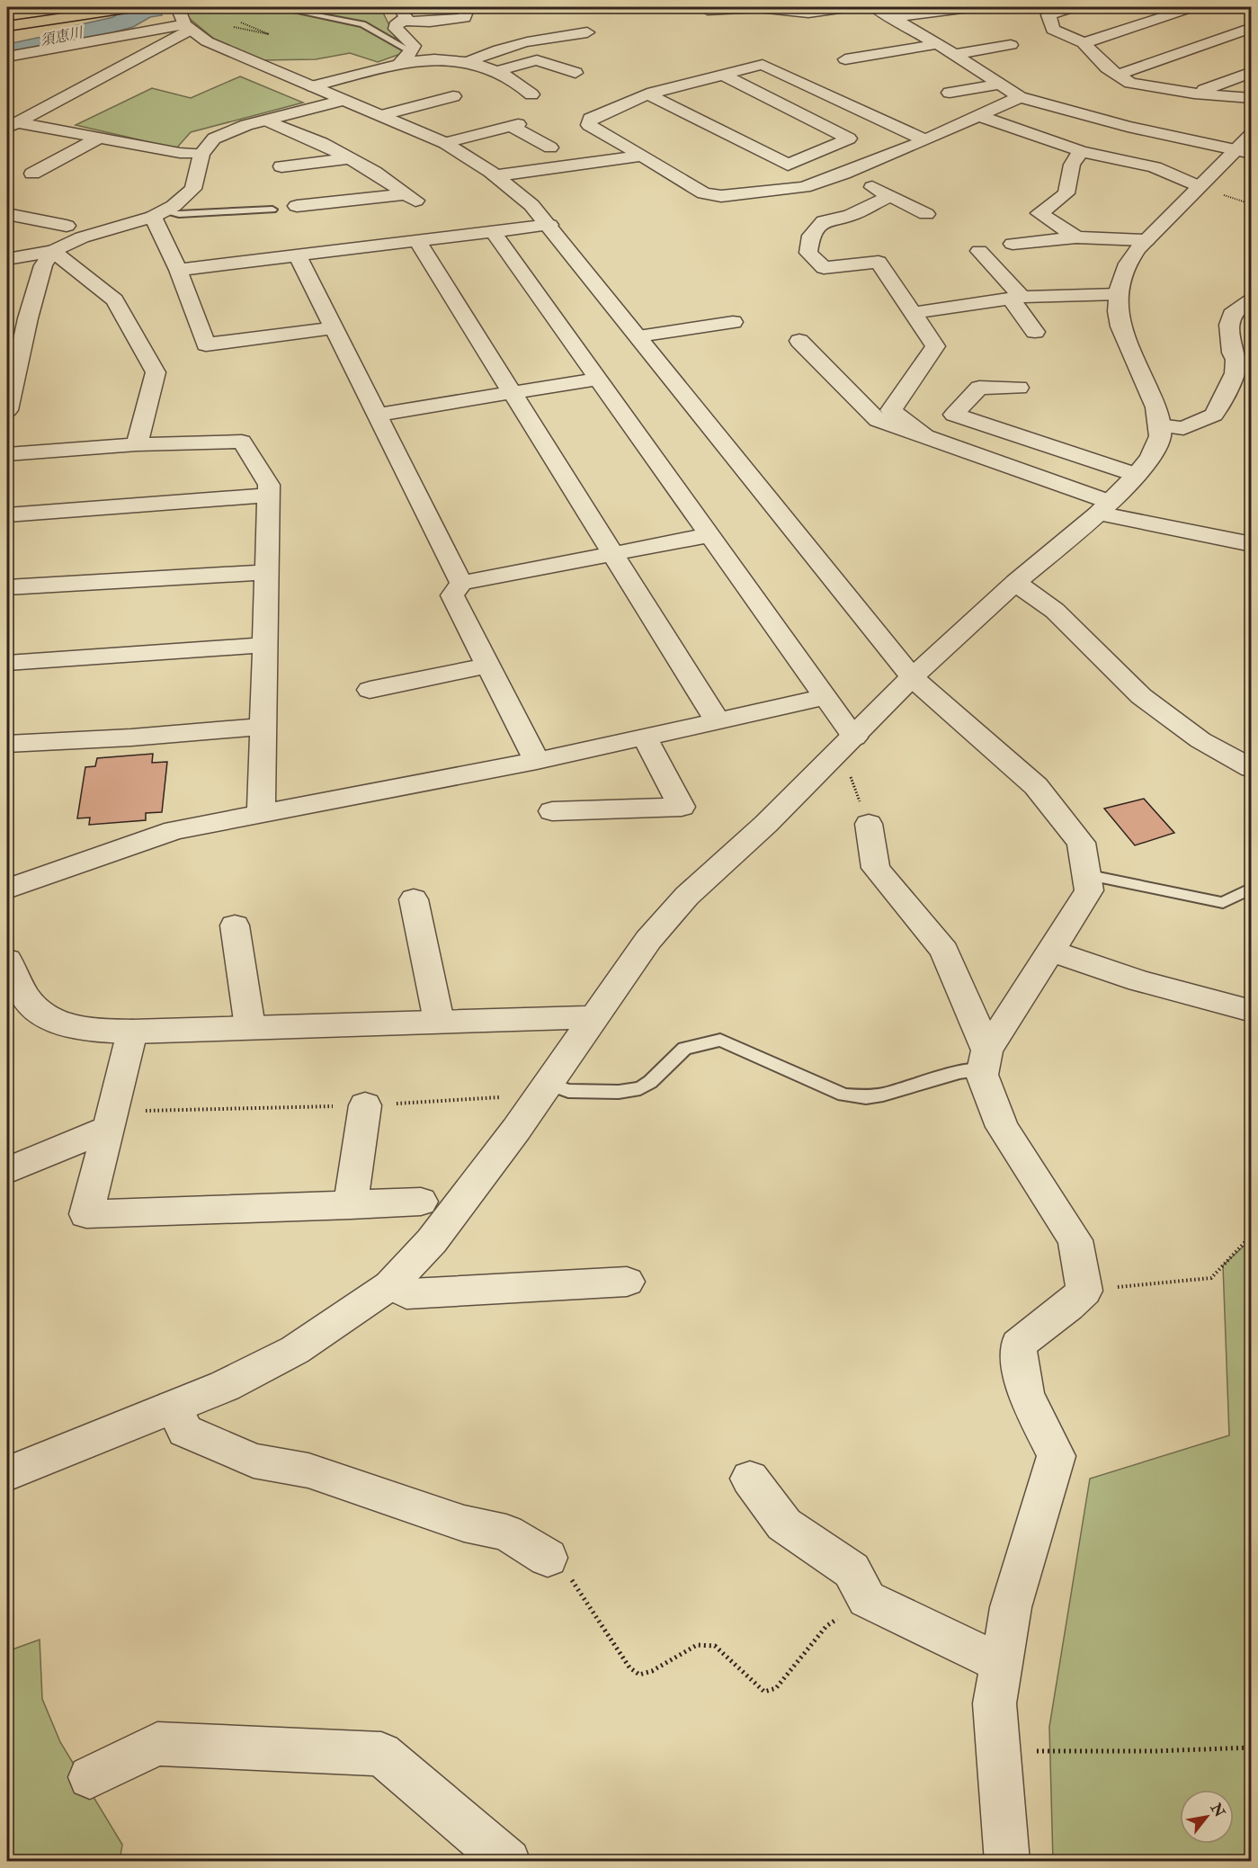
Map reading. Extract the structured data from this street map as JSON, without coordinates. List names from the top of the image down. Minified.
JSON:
{"water":["須恵川"],"north":"top right"}
